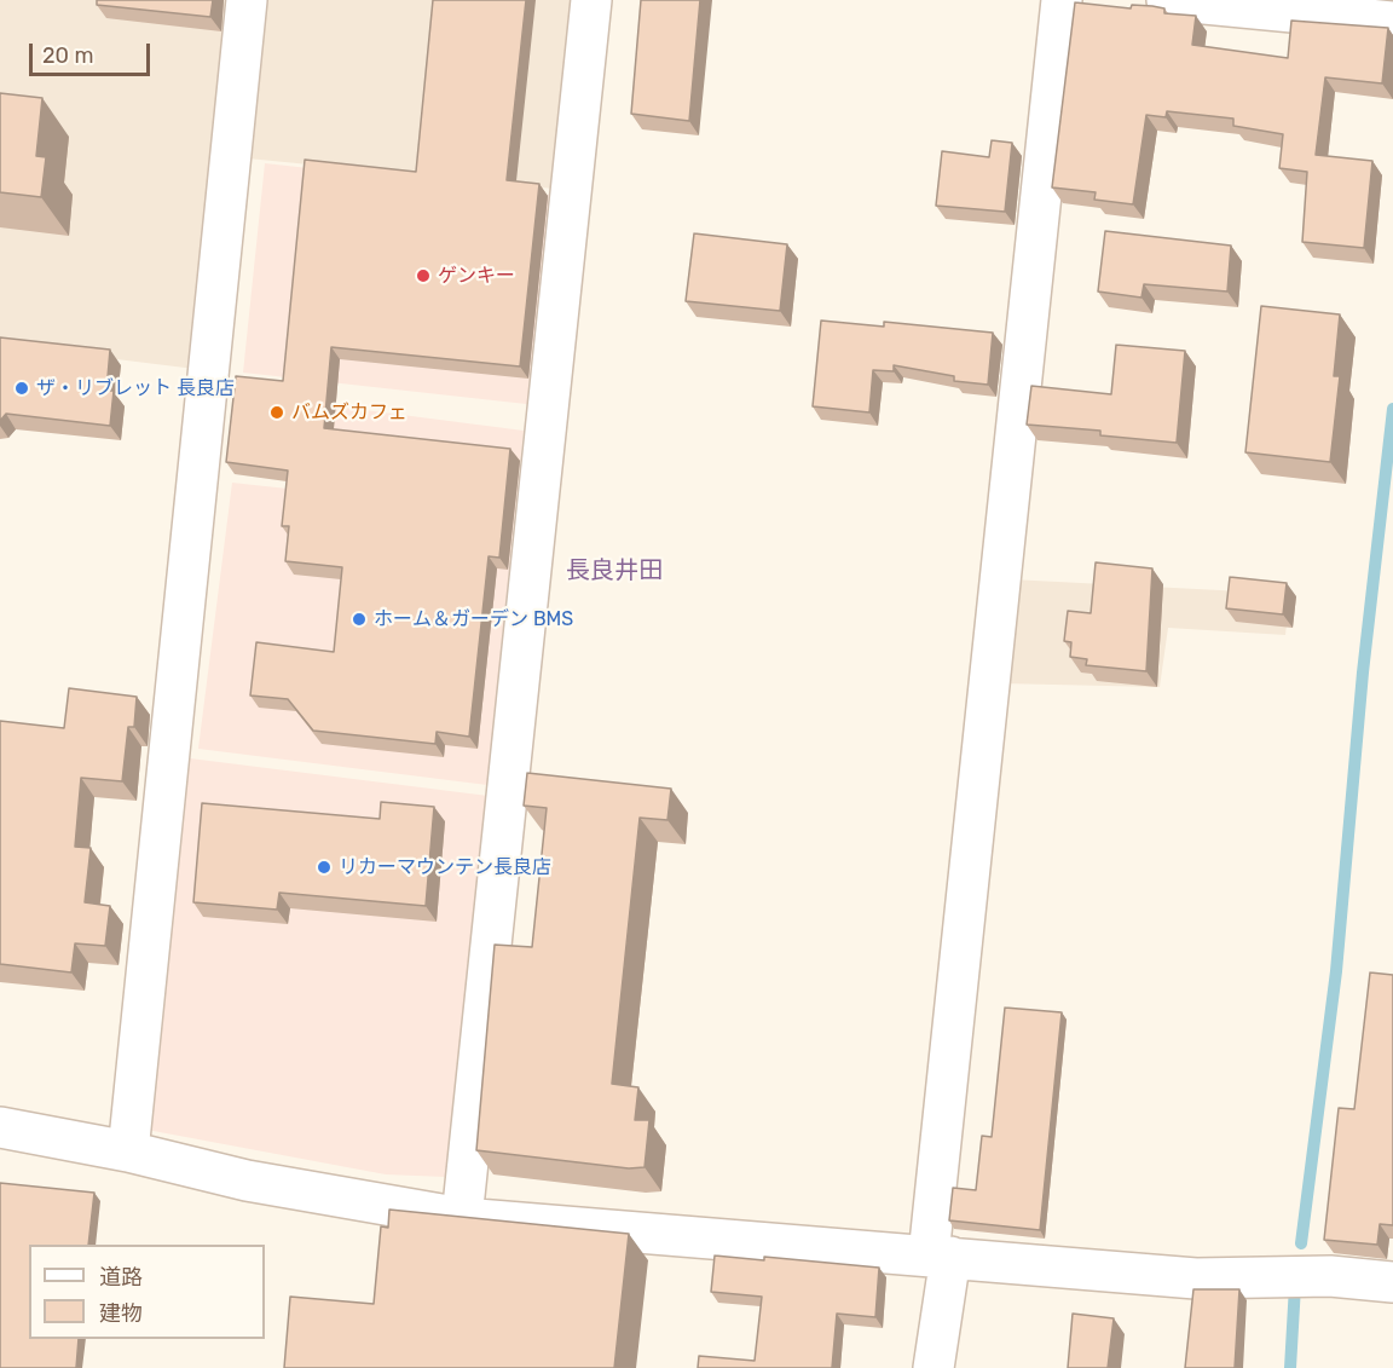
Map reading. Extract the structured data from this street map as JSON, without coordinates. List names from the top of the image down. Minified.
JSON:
{"districts":["長良井田"],"places":["ゲンキー","ザ・リブレット 長良店","バムズカフェ","ホーム＆ガーデン BMS","リカーマウンテン長良店"],"legend":["道路","建物"],"scale_bar":"20 m"}
